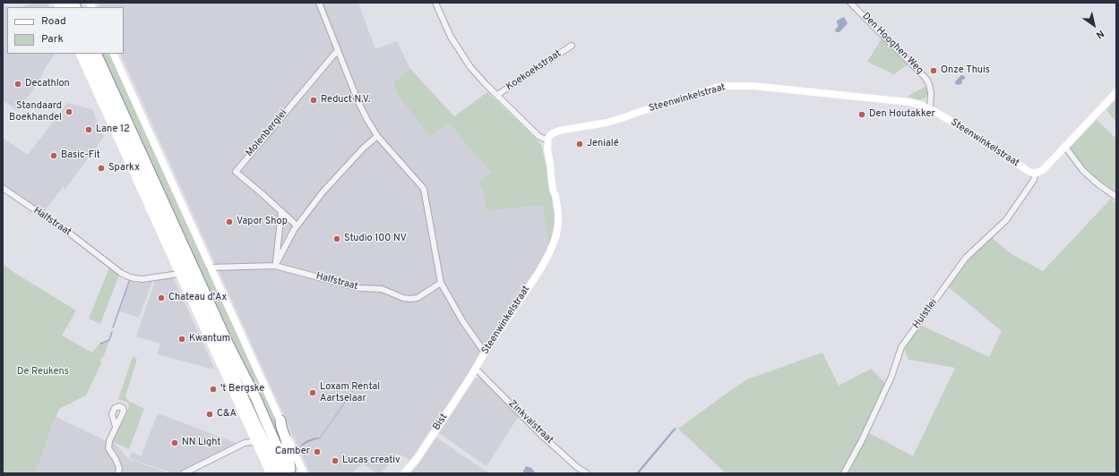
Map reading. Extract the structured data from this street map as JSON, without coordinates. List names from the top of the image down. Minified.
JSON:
{"streets":{"street":["Den Hooghen Weg","Koekoekstraat","Steenwinkelstraat","Molenberglei","Halfstraat","Hulstlei","Bist","Zinkvalstraat"]},"crossings":[["Den Hooghen Weg","Steenwinkelstraat"],["Koekoekstraat","Steenwinkelstraat"],["Steenwinkelstraat","Hulstlei"],["Steenwinkelstraat","Bist"],["Steenwinkelstraat","Zinkvalstraat"],["Bist","Zinkvalstraat"]],"parks":["De Reukens"],"places":["Onze Thuis","Decathlon","Reduct N.V.","Standaard Boekhandel","Den Houtakker","Lane 12","Jenialé","Basic-Fit","Sparkx","Vapor Shop","Studio 100 NV","Chateau d'Ax","Kwantum","'t Bergske","Loxam Rental Aartselaar","C&A","NN Light","Camber","Lucas creativ"],"legend":["Road","Park"],"north":"bottom right"}
